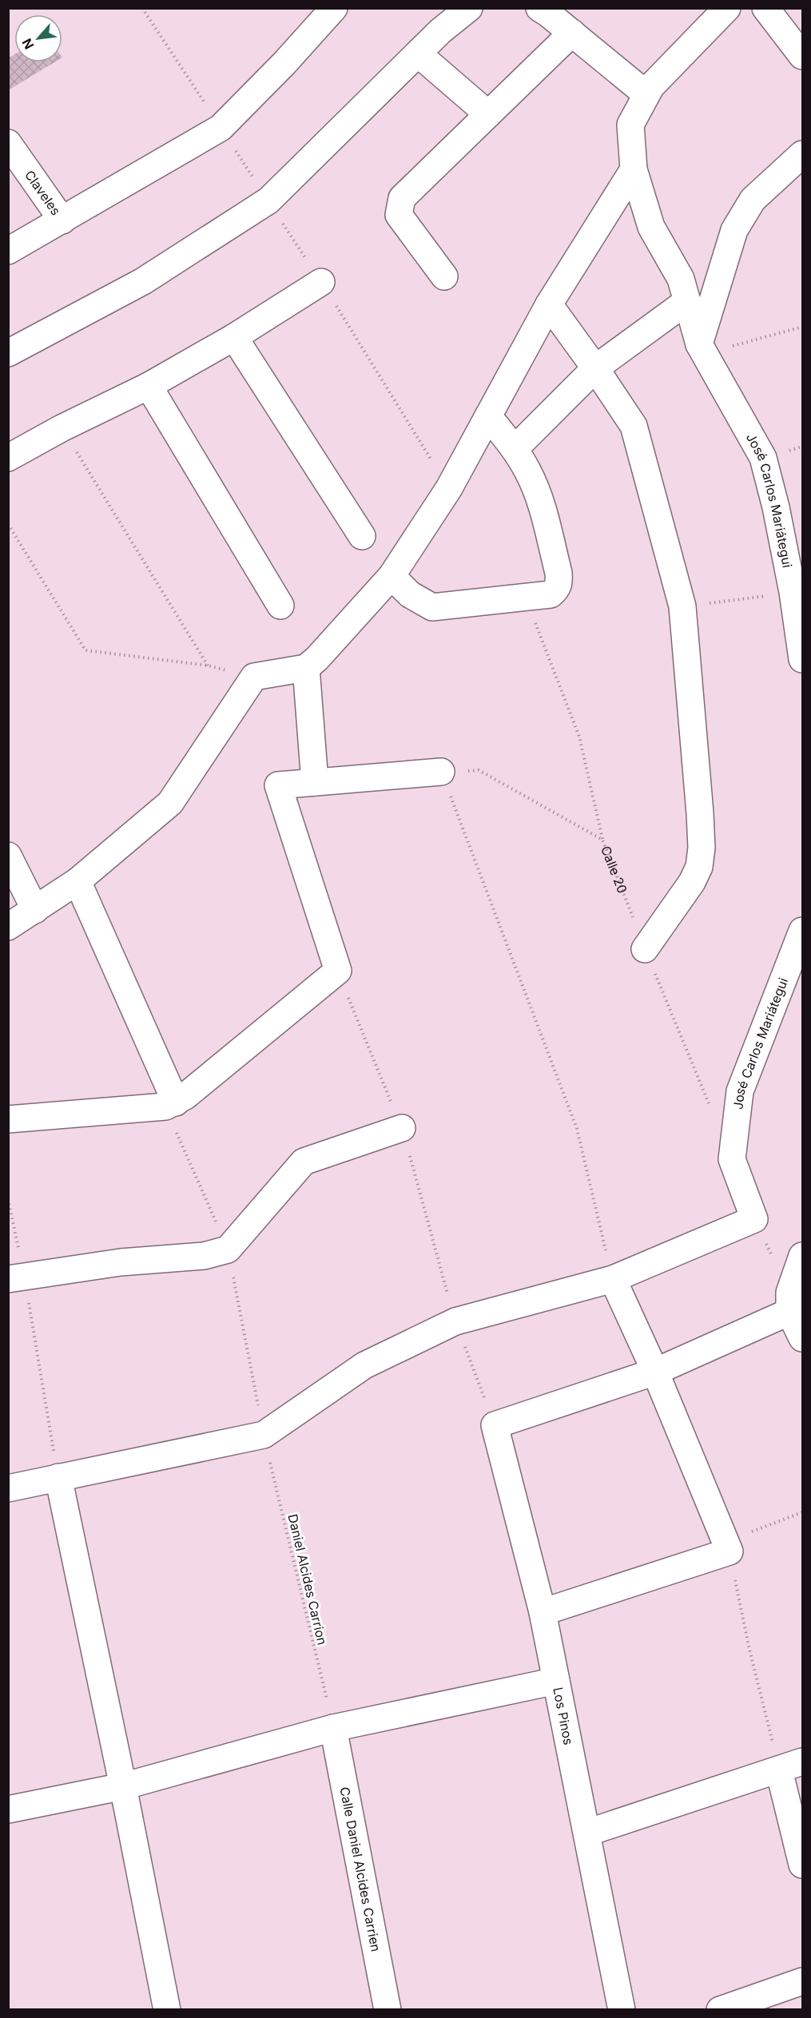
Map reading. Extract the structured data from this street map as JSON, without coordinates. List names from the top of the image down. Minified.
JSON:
{"streets":{"street":["Claveles","José Carlos Mariátegui","Los Pinos","Calle Daniel Alcides Carrien"],"path":["Calle 20","Daniel Alcides Carrion"]},"crossings":[["Daniel Alcides Carrion","Calle Daniel Alcides Carrien"]],"north":"bottom left"}
